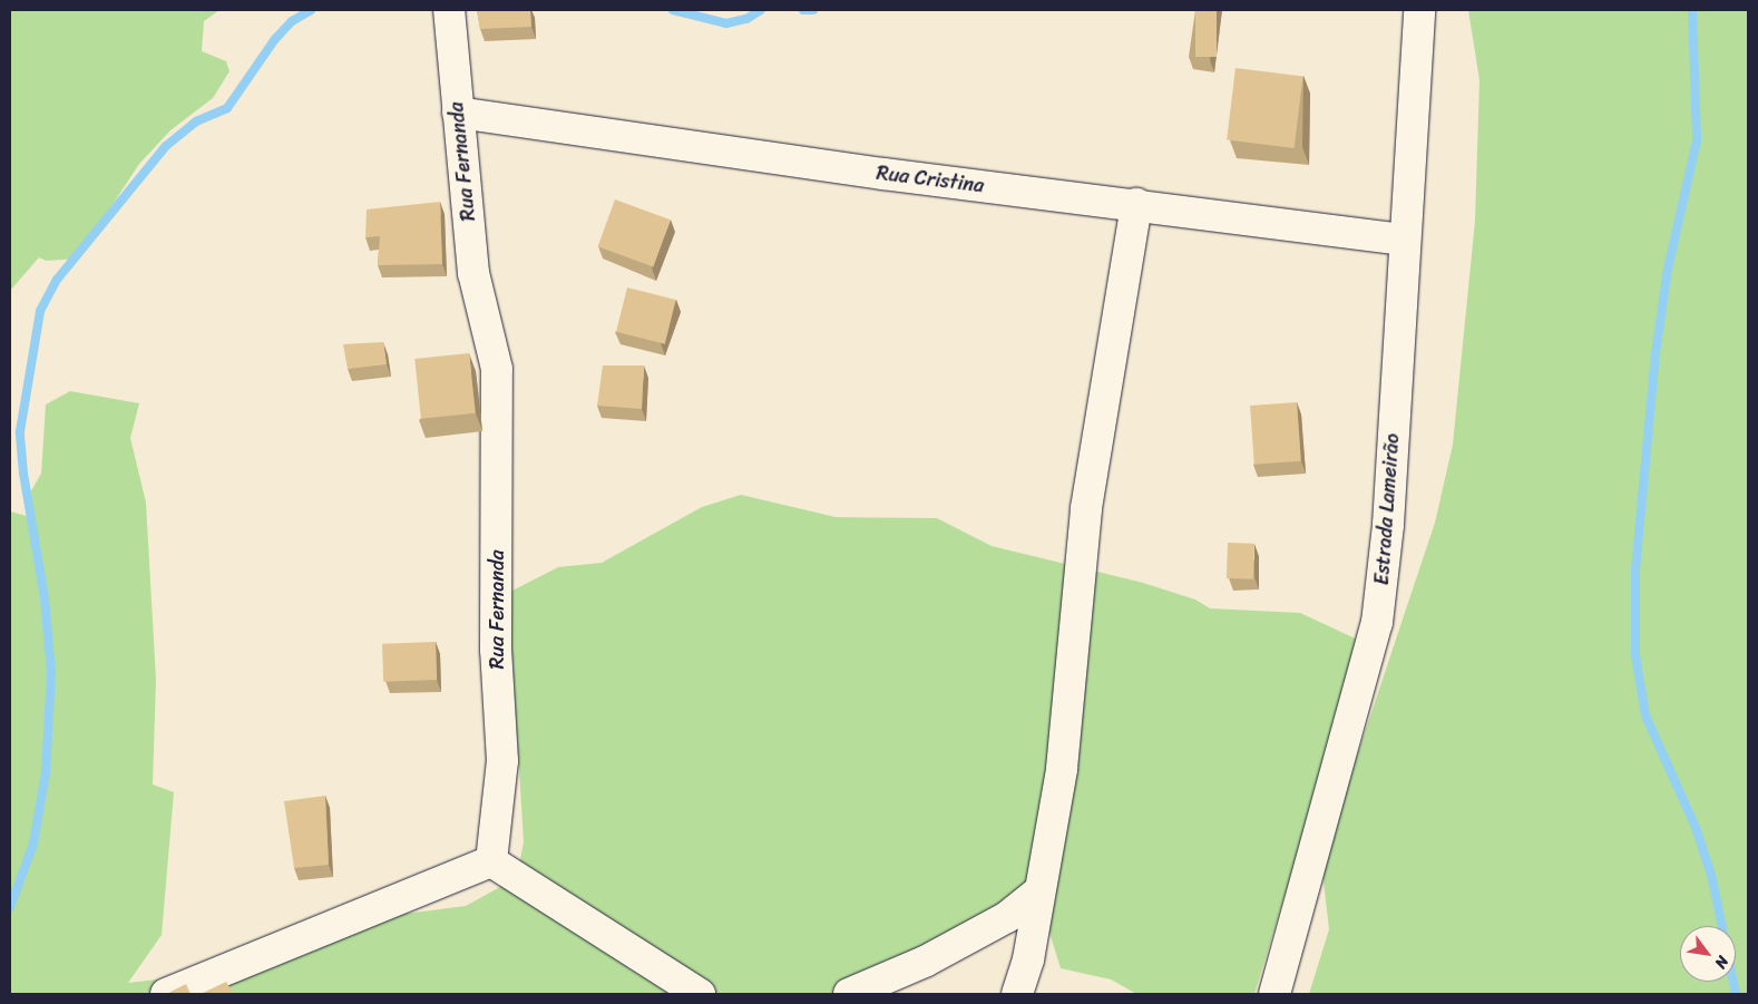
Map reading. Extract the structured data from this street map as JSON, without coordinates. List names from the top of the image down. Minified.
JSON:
{"streets":{"street":["Rua Fernanda","Rua Cristina","Estrada Lameirão"]},"crossings":[["Rua Fernanda","Rua Cristina"],["Rua Cristina","Estrada Lameirão"]],"north":"bottom right"}
